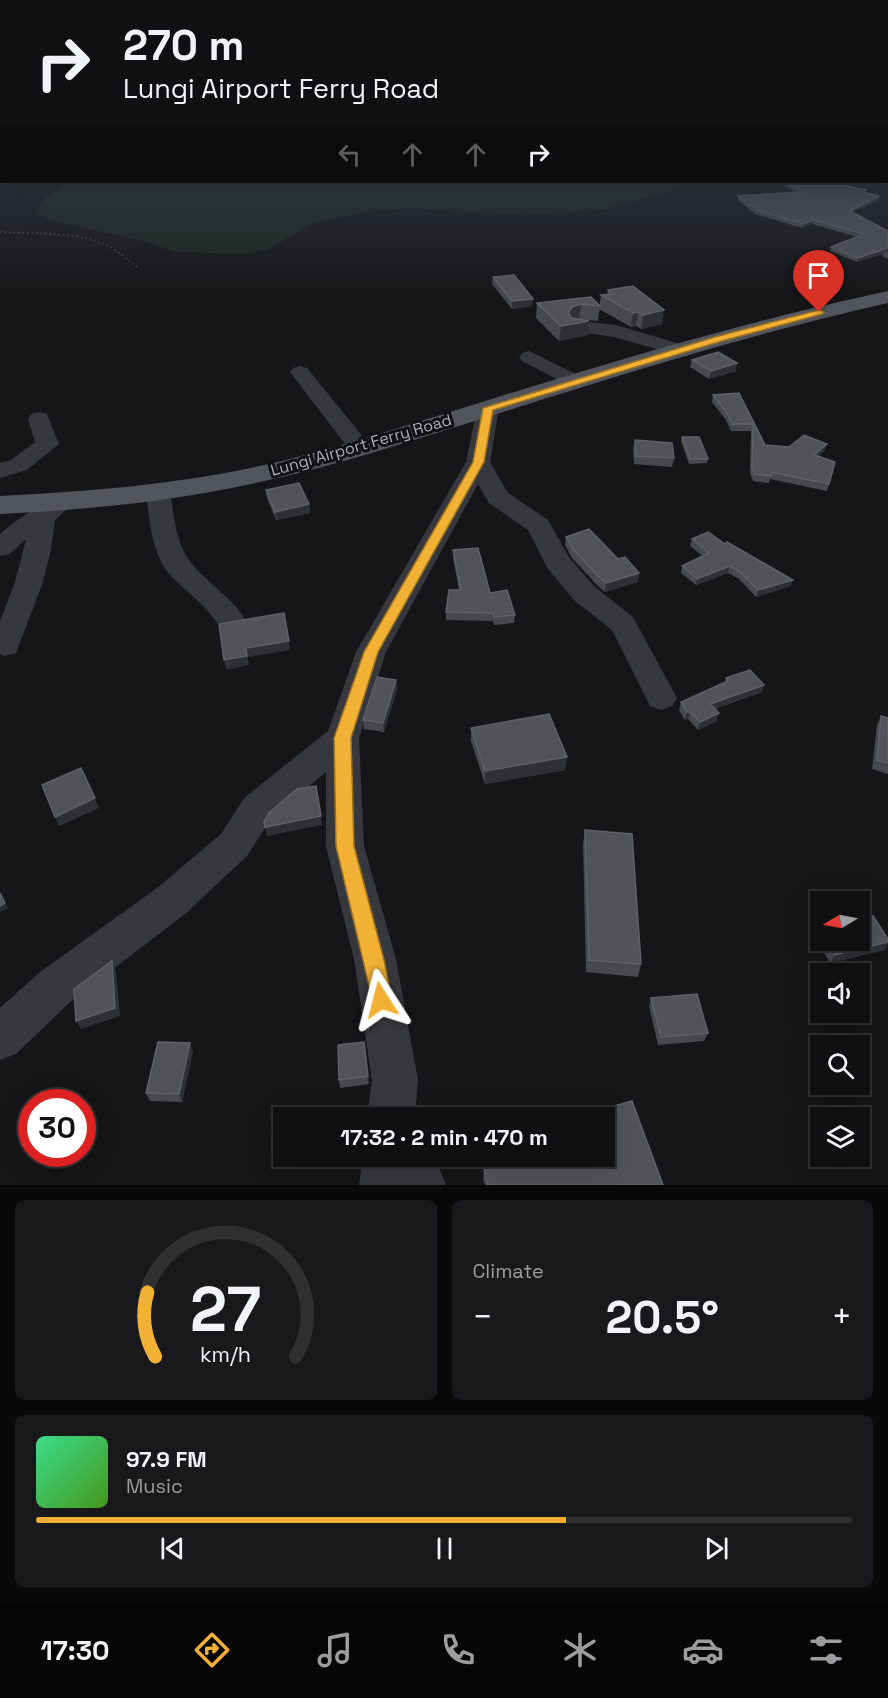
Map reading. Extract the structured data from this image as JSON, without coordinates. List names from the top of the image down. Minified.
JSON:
{"streets":{"main road":["Lungi Airport Ferry Road"]},"north":"left","page":{"turn":["270 m","Lungi Airport Ferry Road"],"limit":"30","trip":"17:32 · 2 min · 470 m","tile":"Climate","heat":["−","20.5°","+"],"song":["97.9 FM","Music"],"tabs":"17:30","gauge":["27","km/h"]}}
